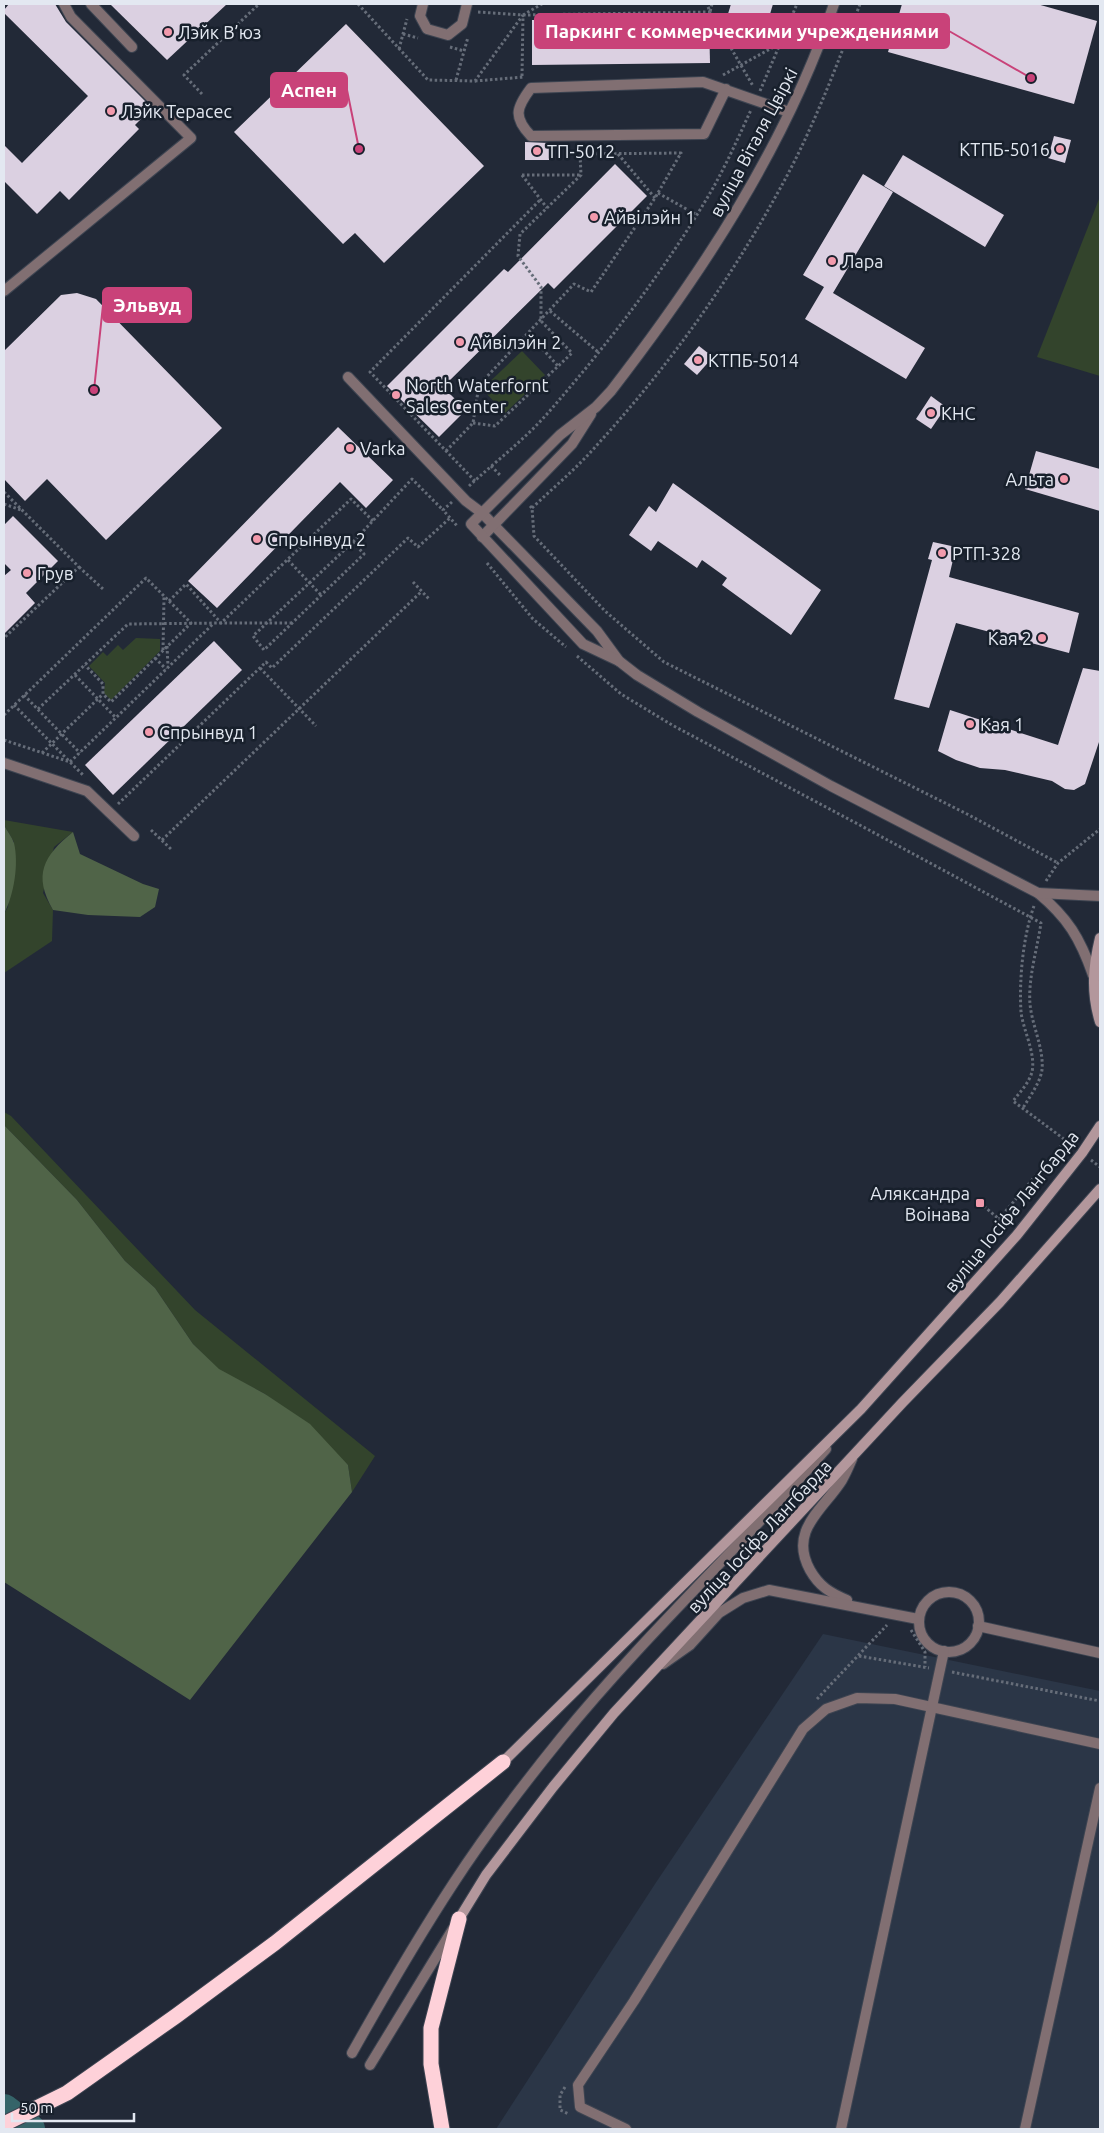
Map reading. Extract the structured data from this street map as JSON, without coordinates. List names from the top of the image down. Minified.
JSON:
{"streets":{"main road":["вуліца Іосіфа Лангбарда"],"street":["вуліца Віталя Цвіркі"]},"places":{"other":["Лэйк В’юз","Паркинг с коммерческими учреждениями","Лэйк Терасес","Аспен","КТПБ-5016","ТП-5012","Айвілэйн 1","Лара","Айвілэйн 2","КТПБ-5014","Эльвуд","North Waterfornt Sales Center","КНС","Varka","Альта","Спрынвуд 2","РТП-328","Грув","Кая 2","Кая 1","Спрынвуд 1"],"transit":["Аляксандра Воінава"]},"scale_bar":"50 m"}
